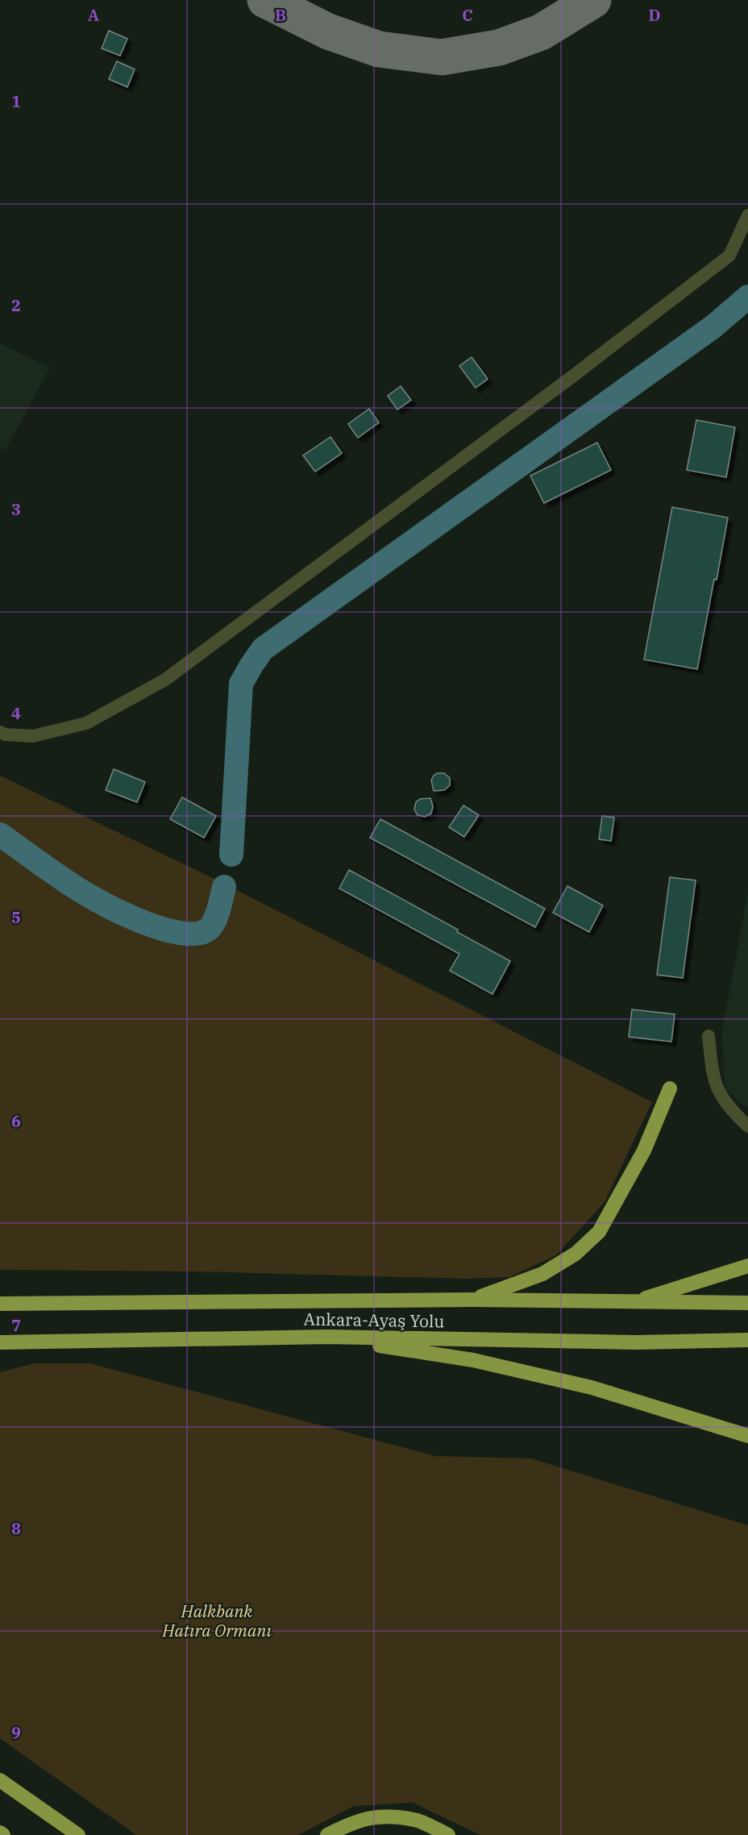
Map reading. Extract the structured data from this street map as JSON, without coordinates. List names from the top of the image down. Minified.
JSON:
{"streets":{"highway":["Ankara-Ayaş Yolu"]},"parks":["Halkbank Hatıra Ormanı"],"grid":{"columns":["A","B","C","D"],"rows":["1","2","3","4","5","6","7","8","9"]}}
